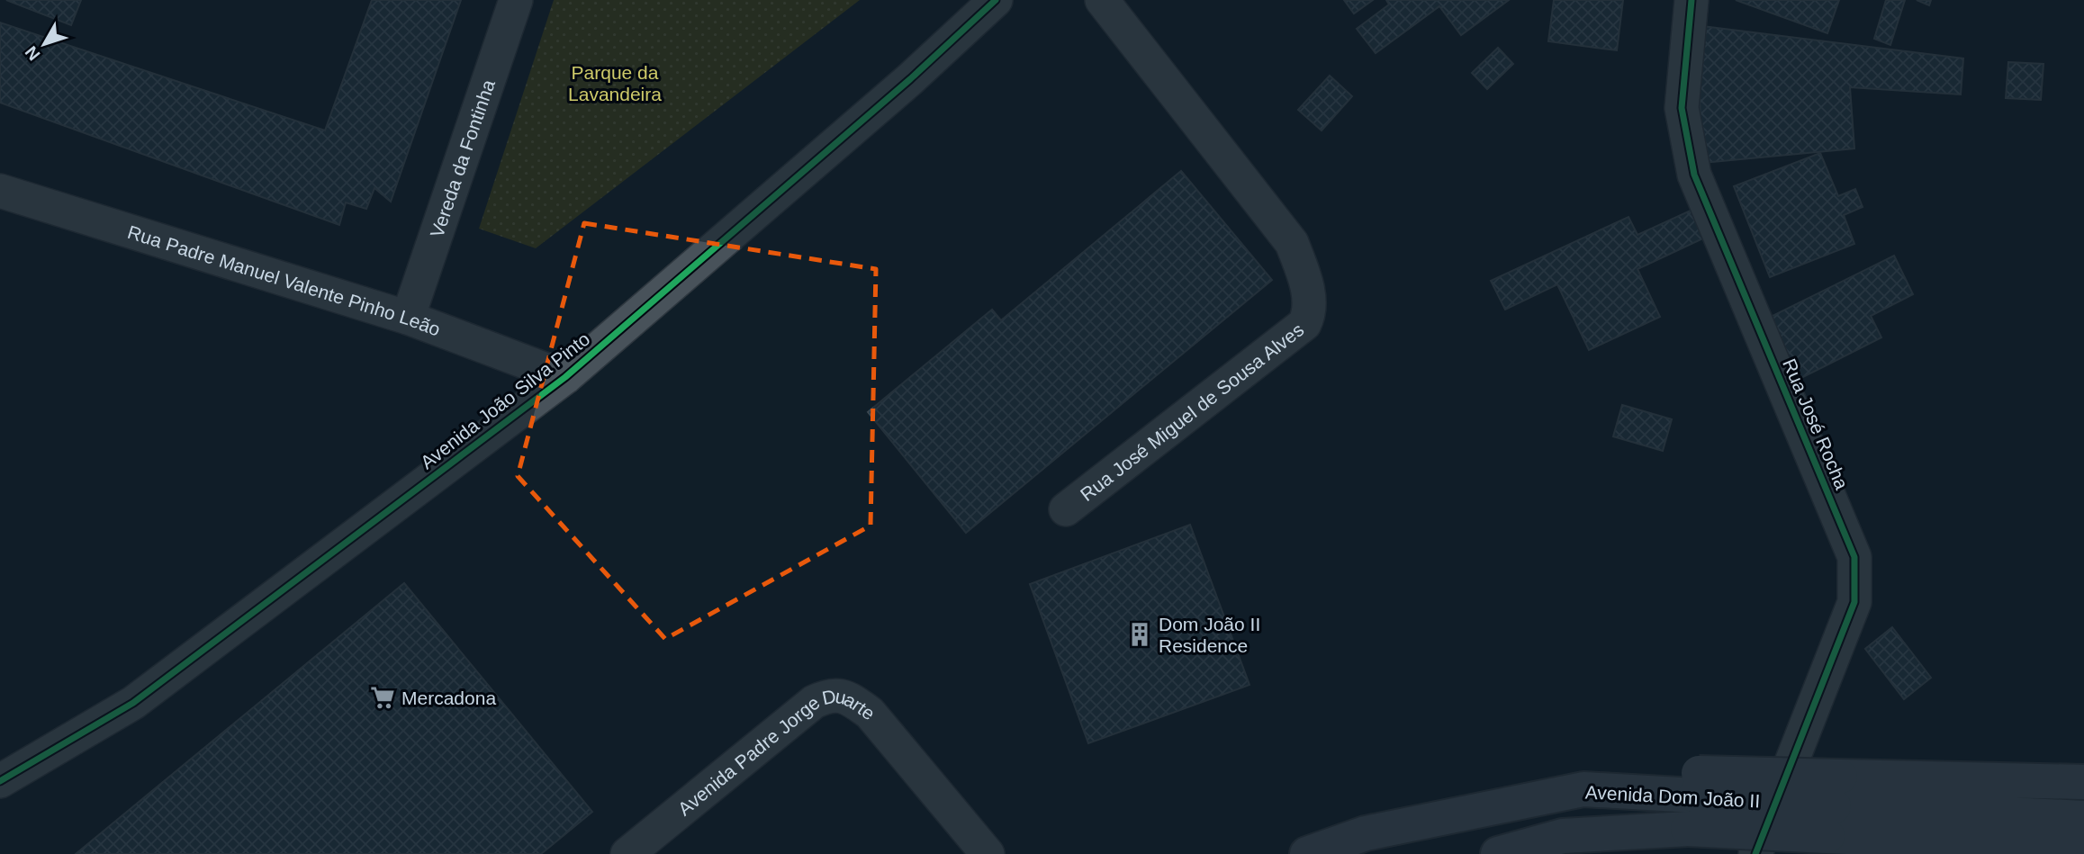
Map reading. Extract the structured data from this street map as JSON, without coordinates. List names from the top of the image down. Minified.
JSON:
{"streets":{"main road":["Avenida Dom João II"],"street":["Vereda da Fontinha","Rua Padre Manuel Valente Pinho Leão","Avenida João Silva Pinto","Rua José Miguel de Sousa Alves","Rua José Rocha","Avenida Padre Jorge Duarte"]},"crossings":[["Vereda da Fontinha","Rua Padre Manuel Valente Pinho Leão"],["Rua Padre Manuel Valente Pinho Leão","Avenida João Silva Pinto"]],"parks":["Parque da Lavandeira"],"places":{"building":["Dom João II Residence"],"supermarket":["Mercadona"]},"north":"bottom left"}
